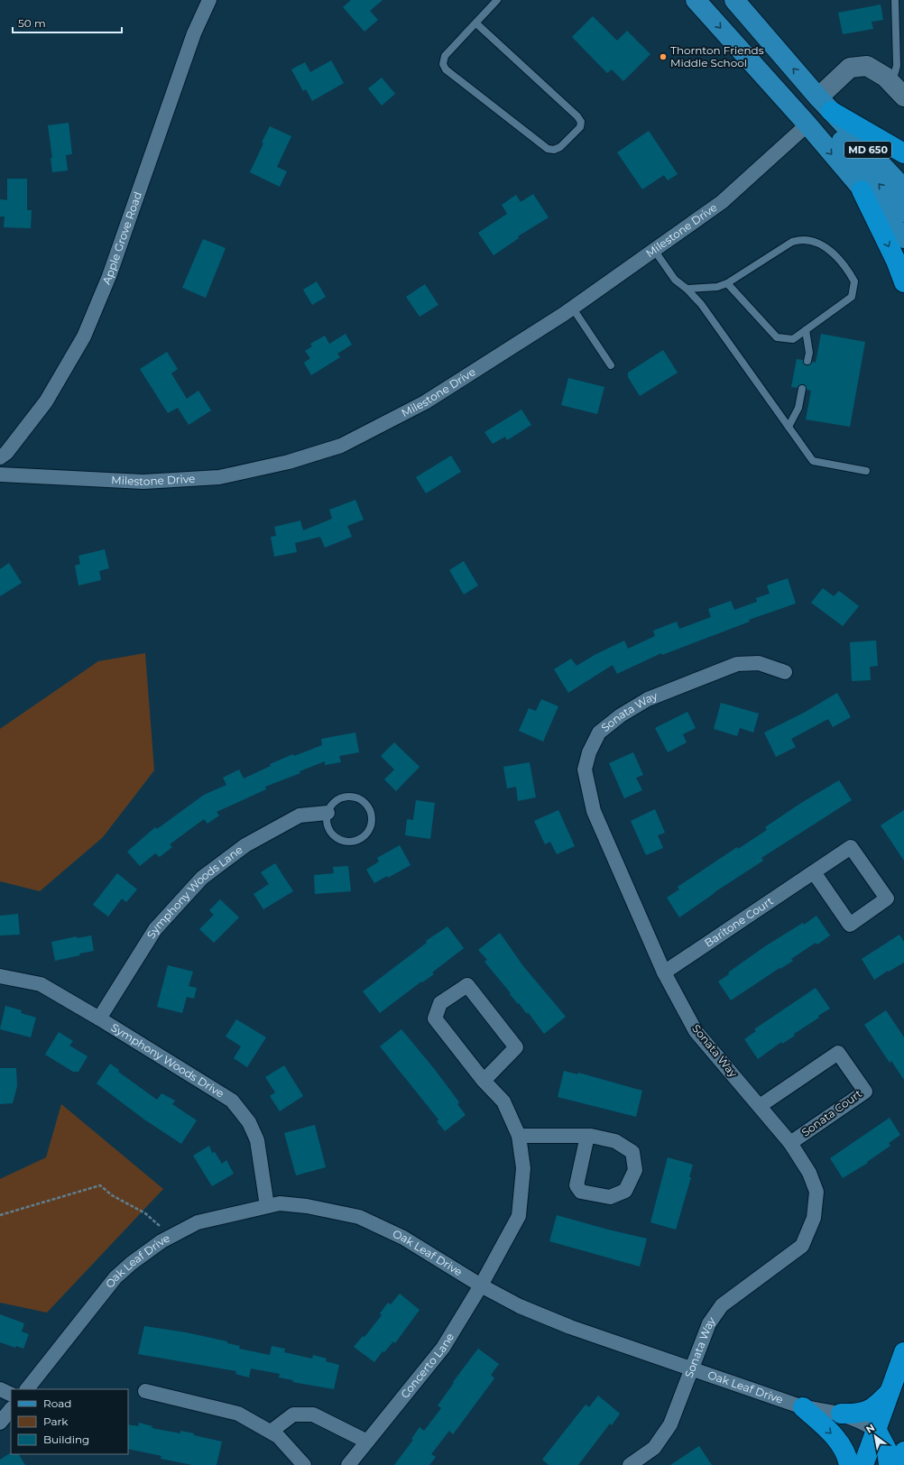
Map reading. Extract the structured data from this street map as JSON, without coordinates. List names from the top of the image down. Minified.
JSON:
{"streets":{"main road":["MD 650"],"street":["Milestone Drive","Apple Grove Road","Sonata Way","Symphony Woods Lane","Baritone Court","Symphony Woods Drive","Sonata Court","Oak Leaf Drive","Concerto Lane"]},"crossings":[["MD 650","Milestone Drive"],["Sonata Way","Baritone Court"],["Sonata Way","Sonata Court"],["Sonata Way","Oak Leaf Drive"],["Symphony Woods Lane","Symphony Woods Drive"],["Symphony Woods Drive","Oak Leaf Drive"],["Oak Leaf Drive","Concerto Lane"]],"places":["Thornton Friends Middle School"],"legend":["Road","Park","Building"],"scale_bar":"50 m","north":"top left"}
